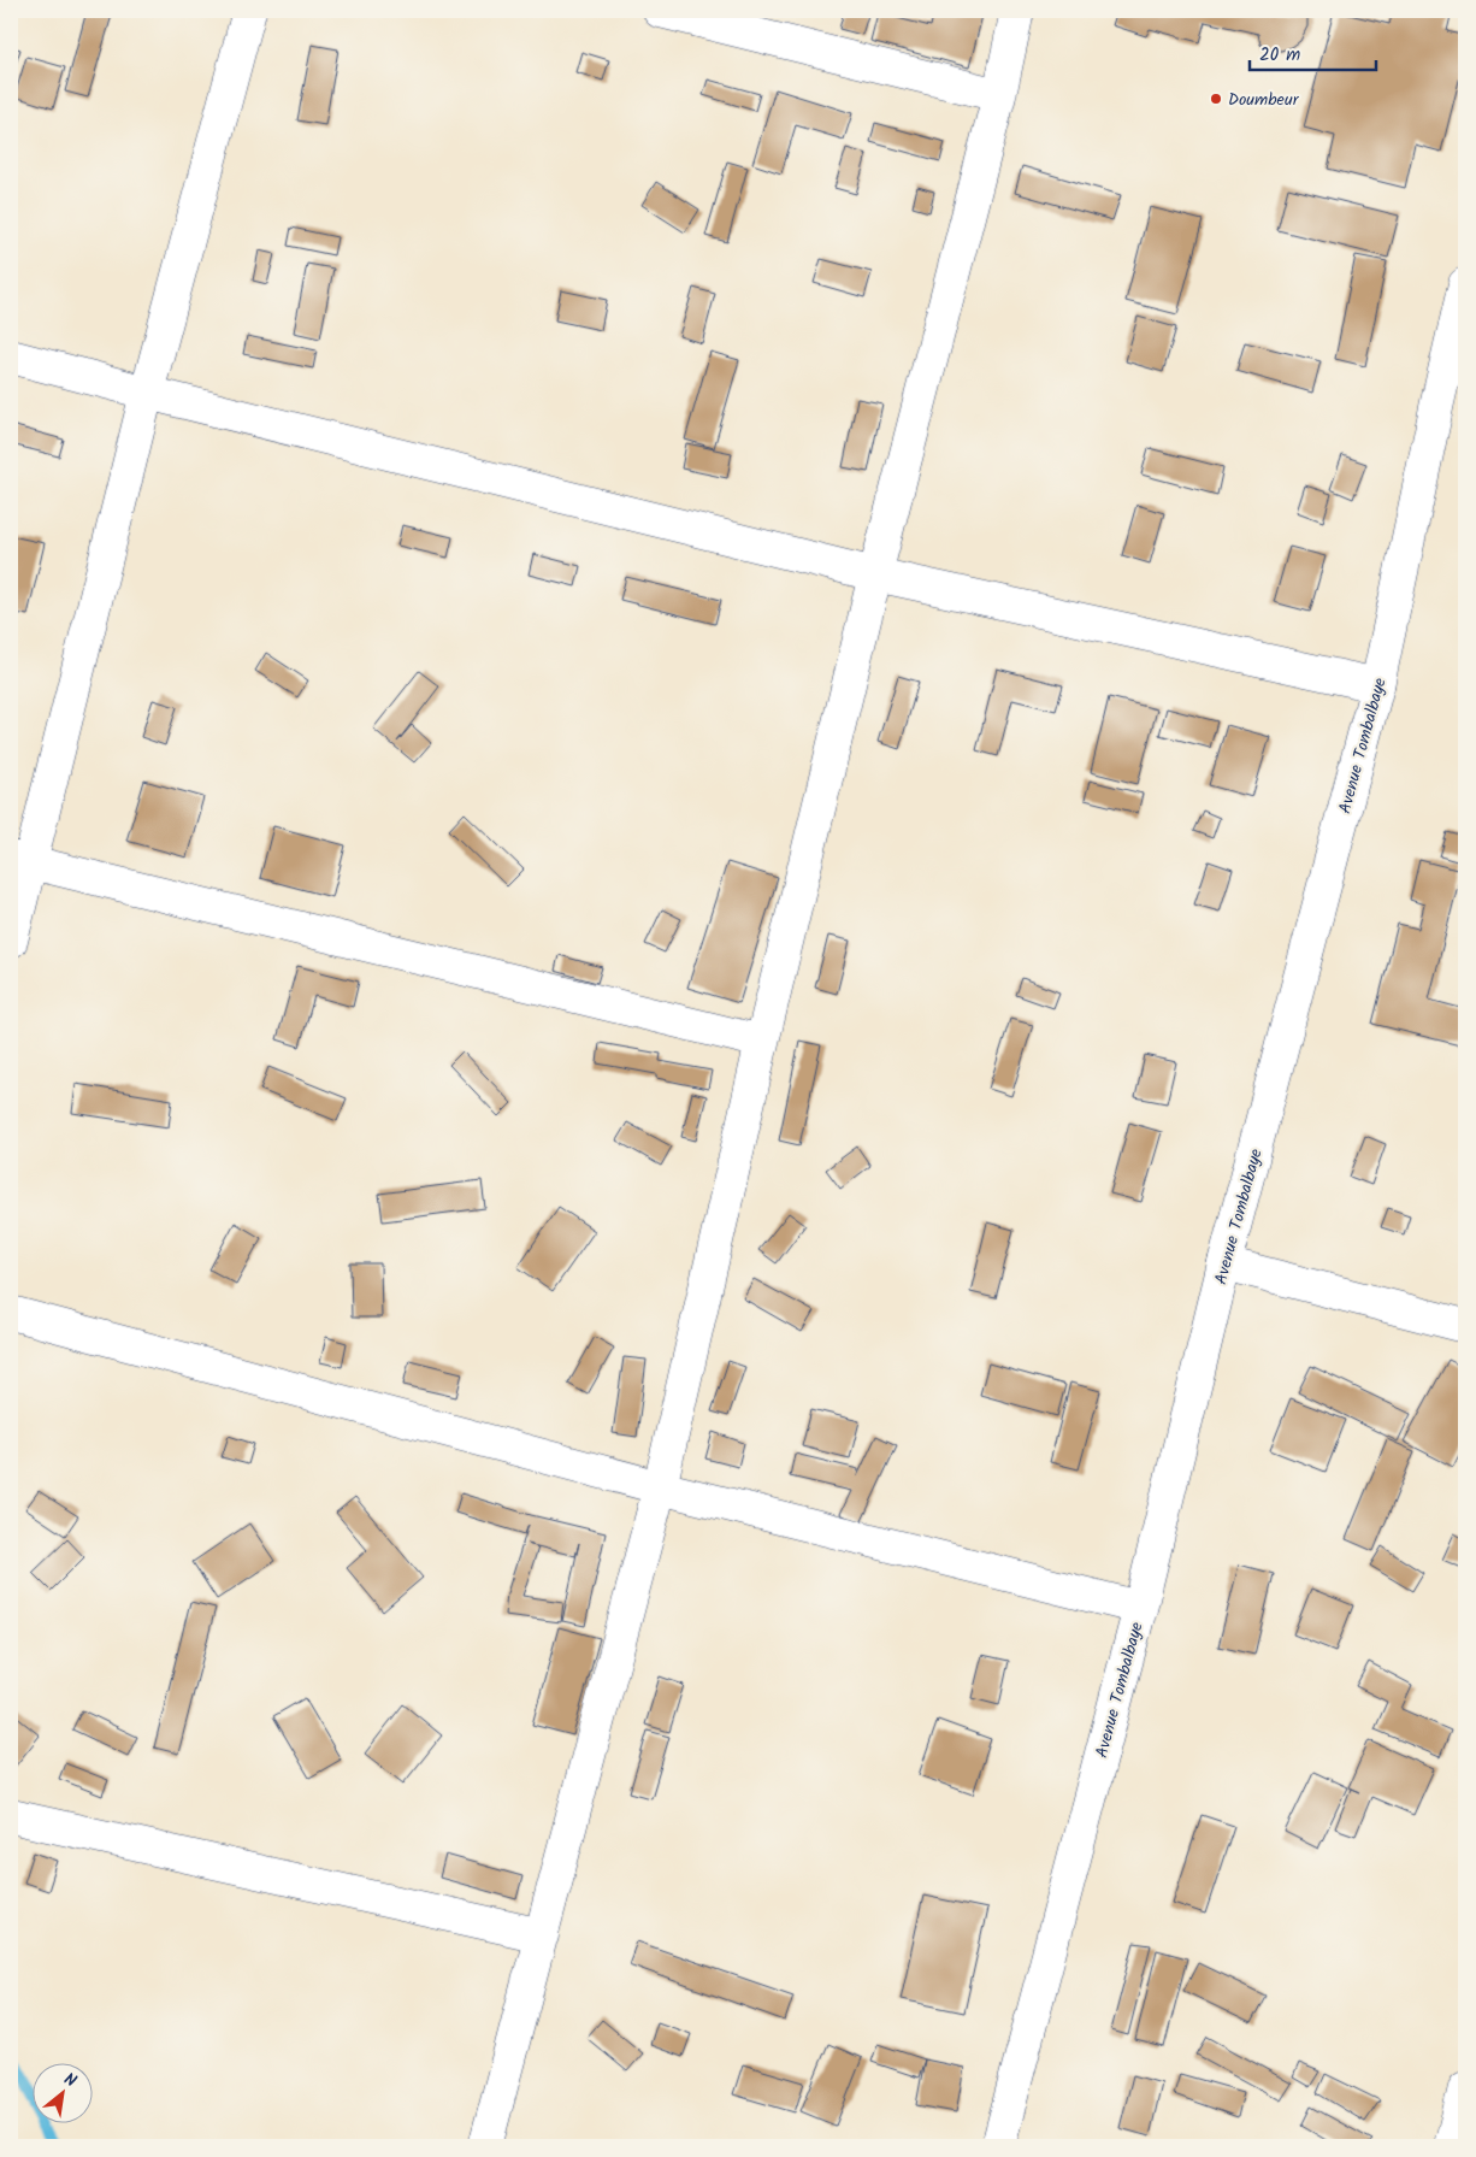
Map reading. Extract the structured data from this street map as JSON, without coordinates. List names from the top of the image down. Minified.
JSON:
{"streets":{"street":["Avenue Tombalbaye"]},"places":["Doumbeur"],"scale_bar":"20 m","north":"top right"}
